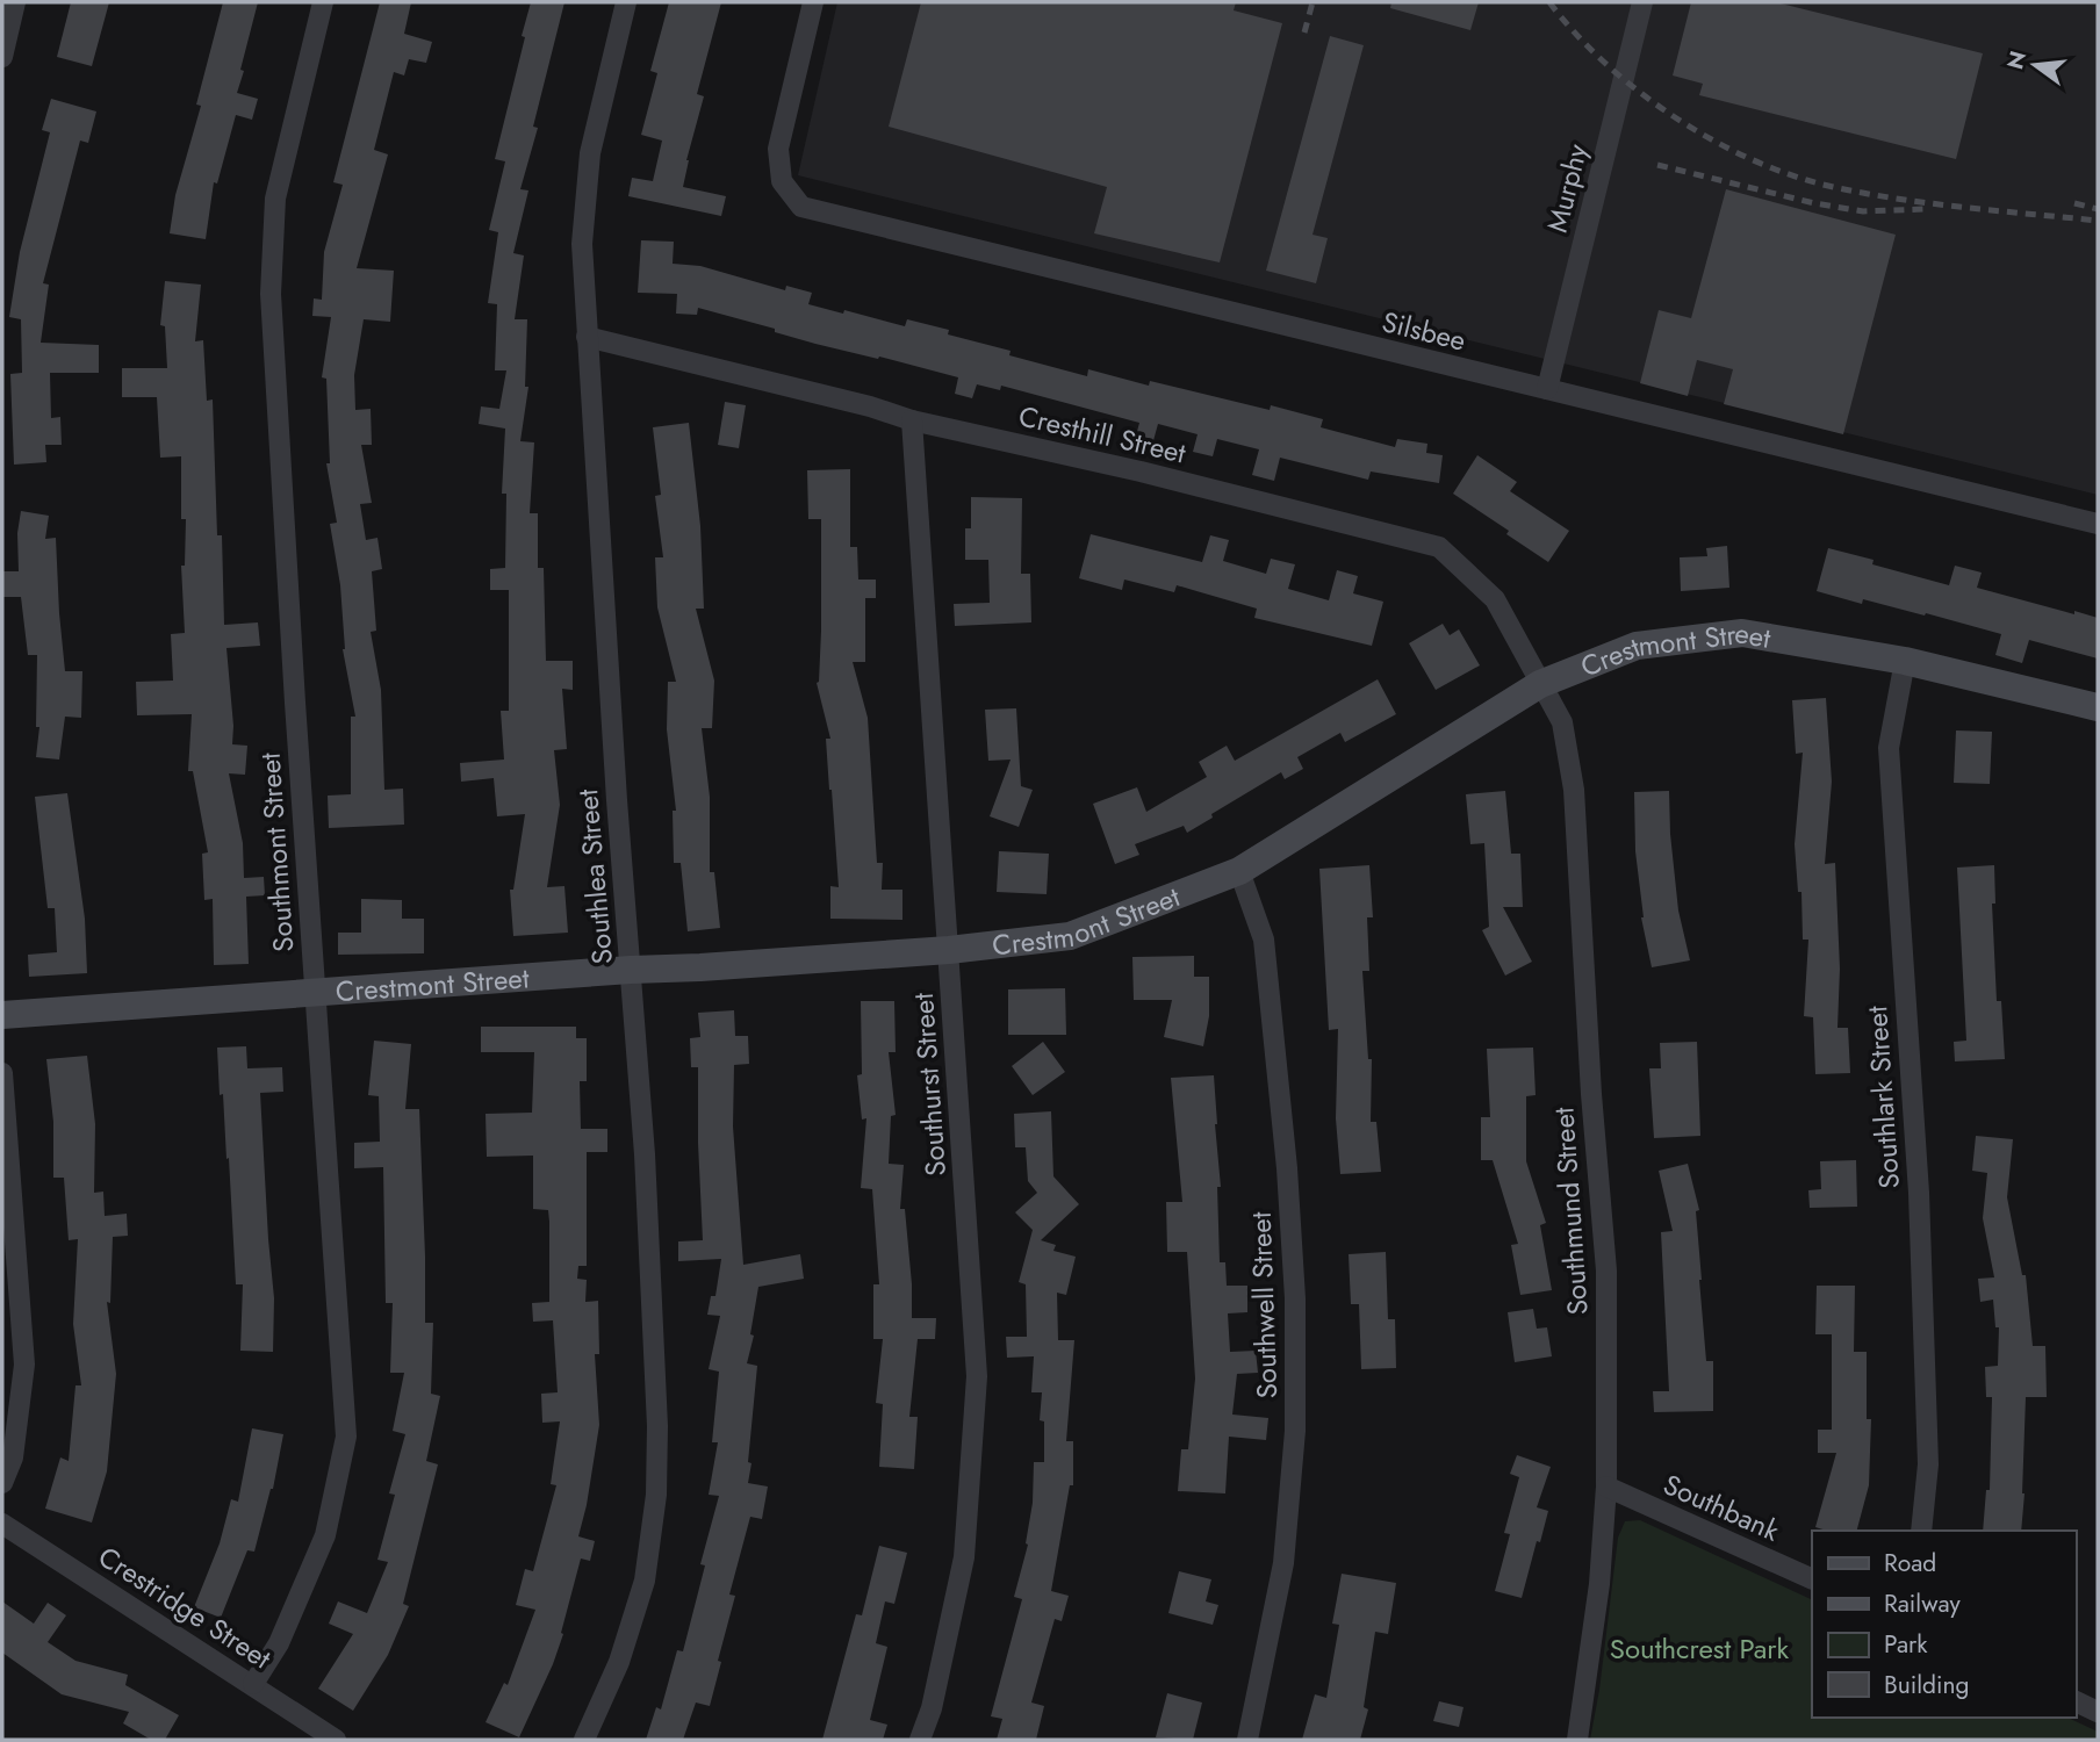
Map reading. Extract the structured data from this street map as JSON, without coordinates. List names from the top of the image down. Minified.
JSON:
{"streets":{"street":["Murphy","Silsbee","Cresthill Street","Crestmont Street","Southmont Street","Southlea Street","Southurst Street","Southlark Street","Southmund Street","Southwell Street","Southbank","Crestridge Street"]},"crossings":[["Murphy","Silsbee"],["Cresthill Street","Crestmont Street"],["Cresthill Street","Southlea Street"],["Cresthill Street","Southurst Street"],["Cresthill Street","Southmund Street"],["Crestmont Street","Southmont Street"],["Crestmont Street","Southlea Street"],["Crestmont Street","Southurst Street"],["Crestmont Street","Southlark Street"],["Crestmont Street","Southmund Street"],["Crestmont Street","Southwell Street"],["Southmont Street","Crestridge Street"],["Southmund Street","Southbank"]],"parks":["Southcrest Park"],"legend":["Road","Railway","Park","Building"],"north":"left"}
